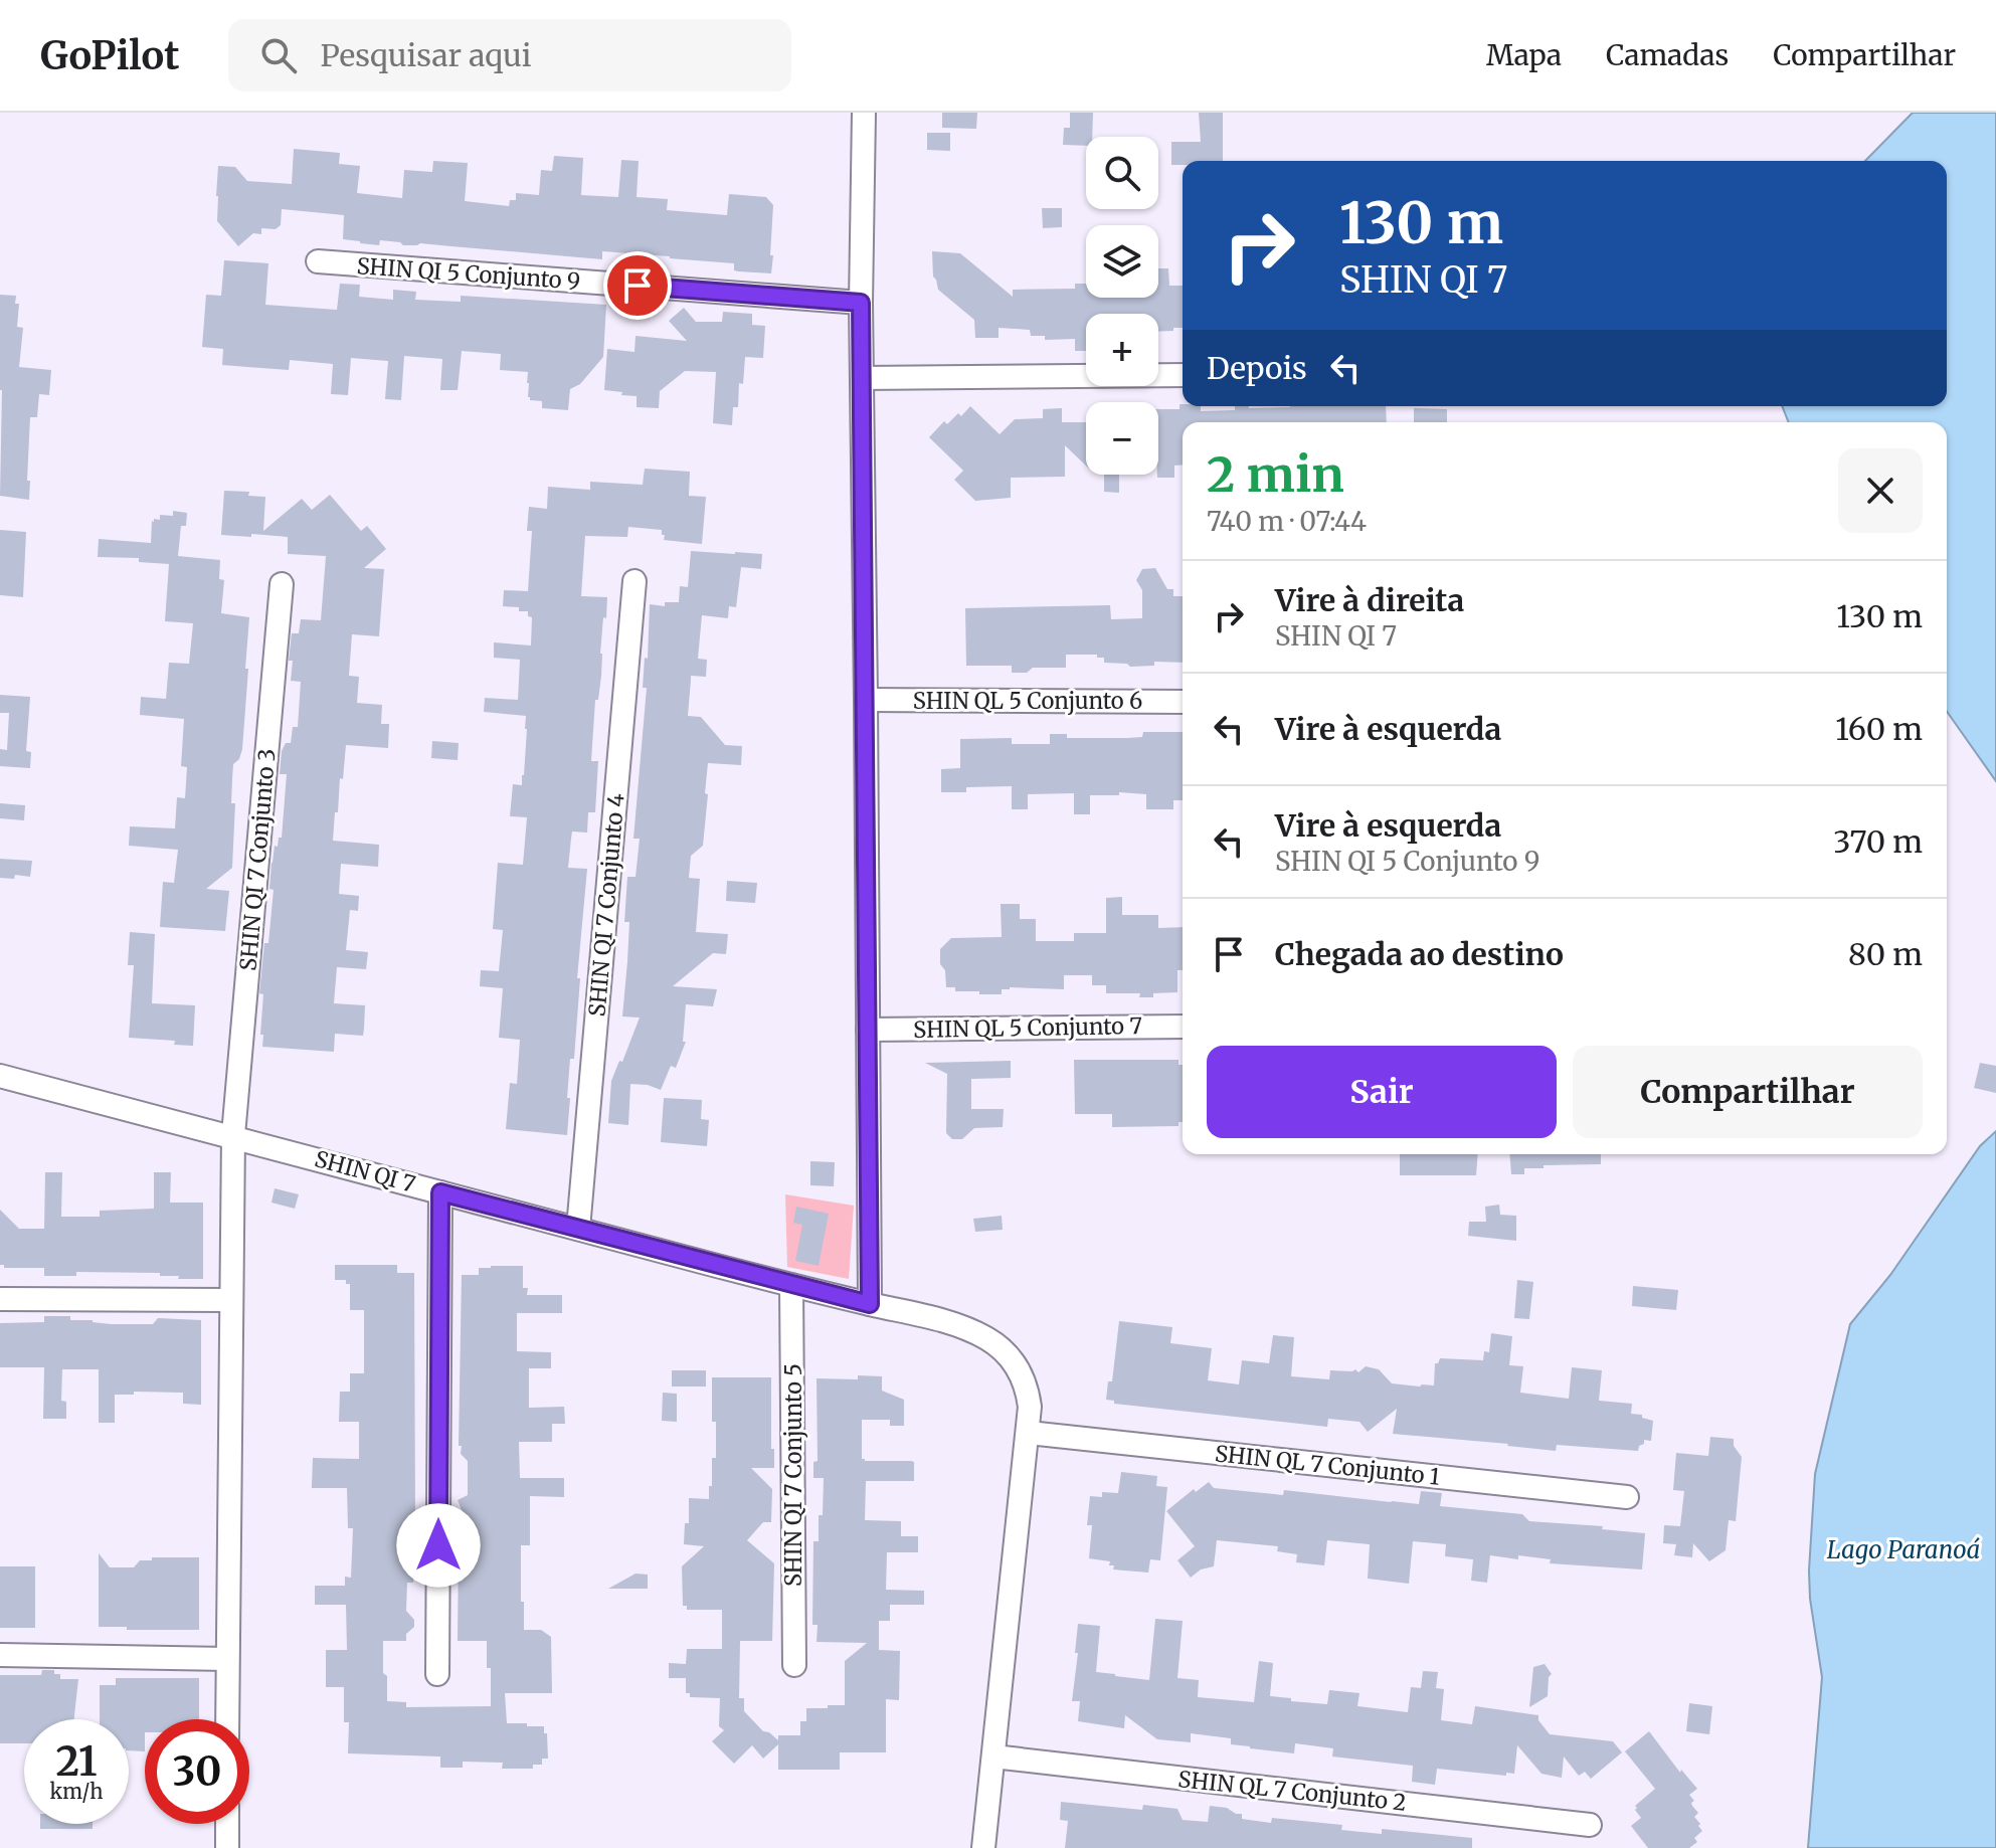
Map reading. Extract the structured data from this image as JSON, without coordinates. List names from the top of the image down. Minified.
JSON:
{"streets":{"street":["SHIN QI 5 Conjunto 9","SHIN QL 5 Conjunto 6","SHIN QI 7 Conjunto 3","SHIN QI 7 Conjunto 4","SHIN QL 5 Conjunto 7","SHIN QI 7","SHIN QL 7 Conjunto 1","SHIN QI 7 Conjunto 5","SHIN QL 7 Conjunto 2"]},"crossings":[["SHIN QI 7 Conjunto 3","SHIN QI 7"],["SHIN QI 7 Conjunto 4","SHIN QI 7"],["SHIN QI 7","SHIN QL 7 Conjunto 1"],["SHIN QI 7","SHIN QI 7 Conjunto 5"],["SHIN QI 7","SHIN QL 7 Conjunto 2"]],"water":["Lago Paranoá"],"page":{"header":"GoPilot","search":"Pesquisar aqui","nav":["Mapa","Camadas","Compartilhar"],"map_buttons":["+","−"],"turn":["130 m","SHIN QI 7"],"then":"Depois","heading":["2 min","740 m · 07:44"],"list":[{"name":"Vire à direita","note":"SHIN QI 7","value":"130 m"},{"name":"Vire à esquerda","value":"160 m"},{"name":"Vire à esquerda","note":"SHIN QI 5 Conjunto 9","value":"370 m"},{"name":"Chegada ao destino","value":"80 m"}],"buttons":["Sair","Compartilhar"],"speed":"21 km/h","limit":"30"}}
